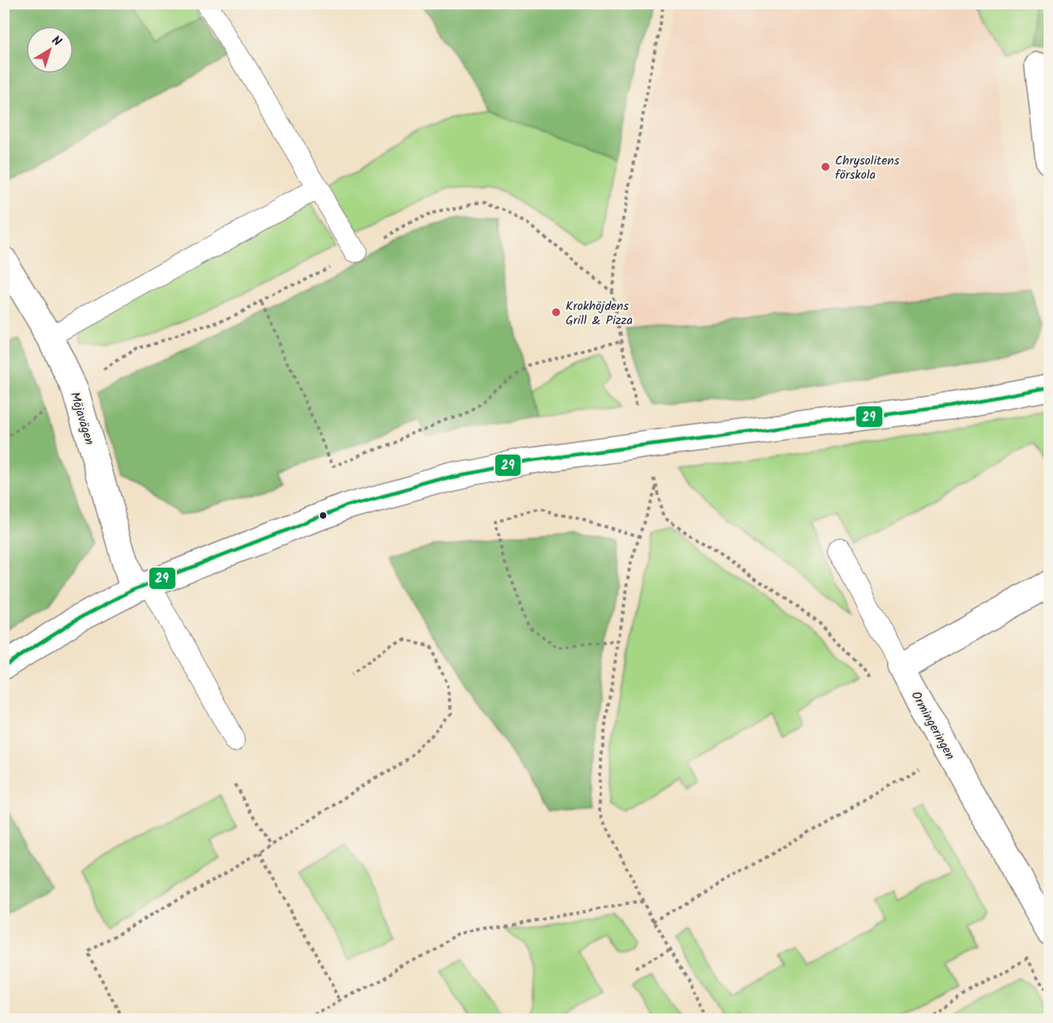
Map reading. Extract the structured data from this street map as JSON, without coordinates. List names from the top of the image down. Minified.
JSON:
{"streets":{"street":["Möjavägen","Ormingeringen"]},"places":["Chrysolitens förskola","Krokhöjdens Grill & Pizza"],"lines":["transit line 29"],"north":"top right"}
